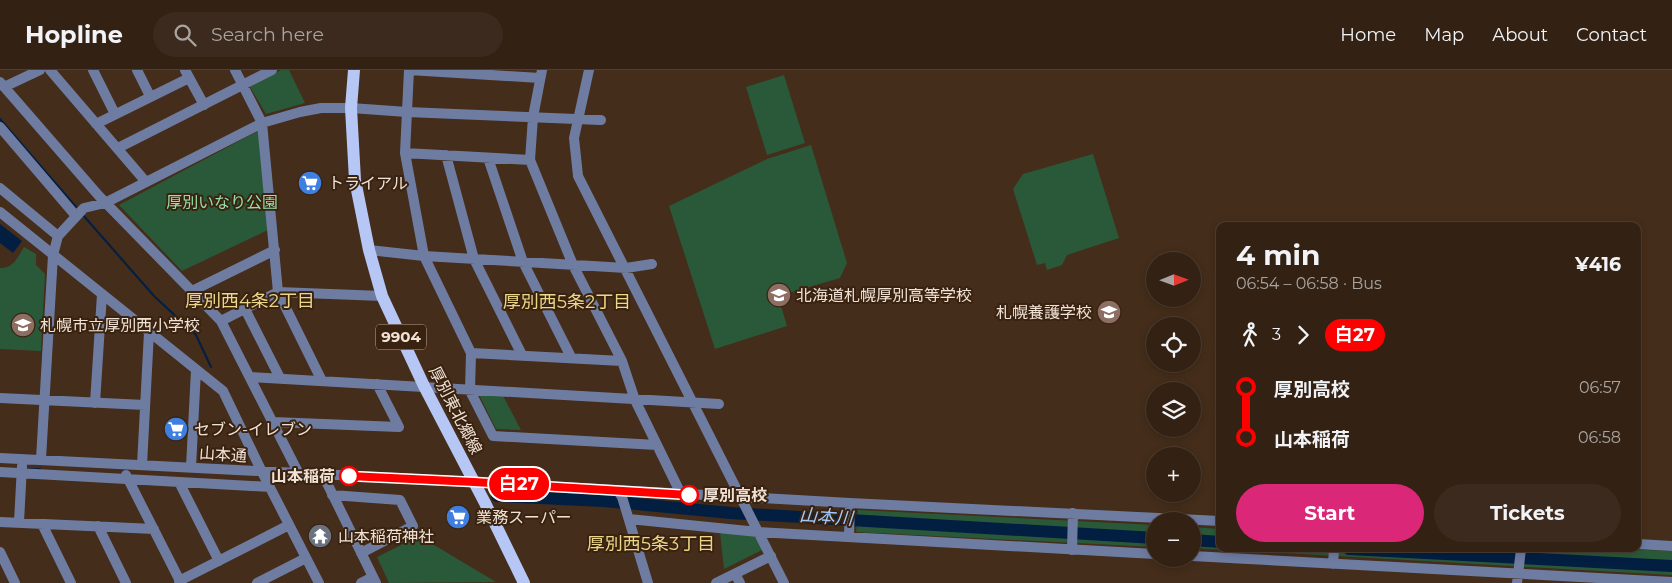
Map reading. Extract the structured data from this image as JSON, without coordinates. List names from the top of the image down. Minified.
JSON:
{"streets":{"main road":["9904","厚別東北郷線"],"street":["山本通"]},"crossings":[["厚別東北郷線","山本通"]],"districts":["厚別西4条2丁目","厚別西5条2丁目","厚別西5条3丁目"],"water":["山本川"],"parks":["厚別いなり公園"],"places":{"supermarket":["トライアル","セブン-イレブン","業務スーパー"],"school or university":["北海道札幌厚別高等学校","札幌養護学校","札幌市立厚別西小学校"],"other":["山本稲荷","厚別高校"],"temple":["山本稲荷神社"]},"lines":["bus line 白27"],"north":"right","page":{"header":"Hopline","search":"Search here","nav":["Home","Map","About","Contact"],"on_map":"白27","heading":["4 min","06:54 – 06:58 · Bus","¥416"],"map_buttons":["+","−"],"legs":["3","白27"],"list":[{"name":"厚別高校","value":"06:57"},{"name":"山本稲荷","value":"06:58"}],"buttons":["Start","Tickets"]}}
